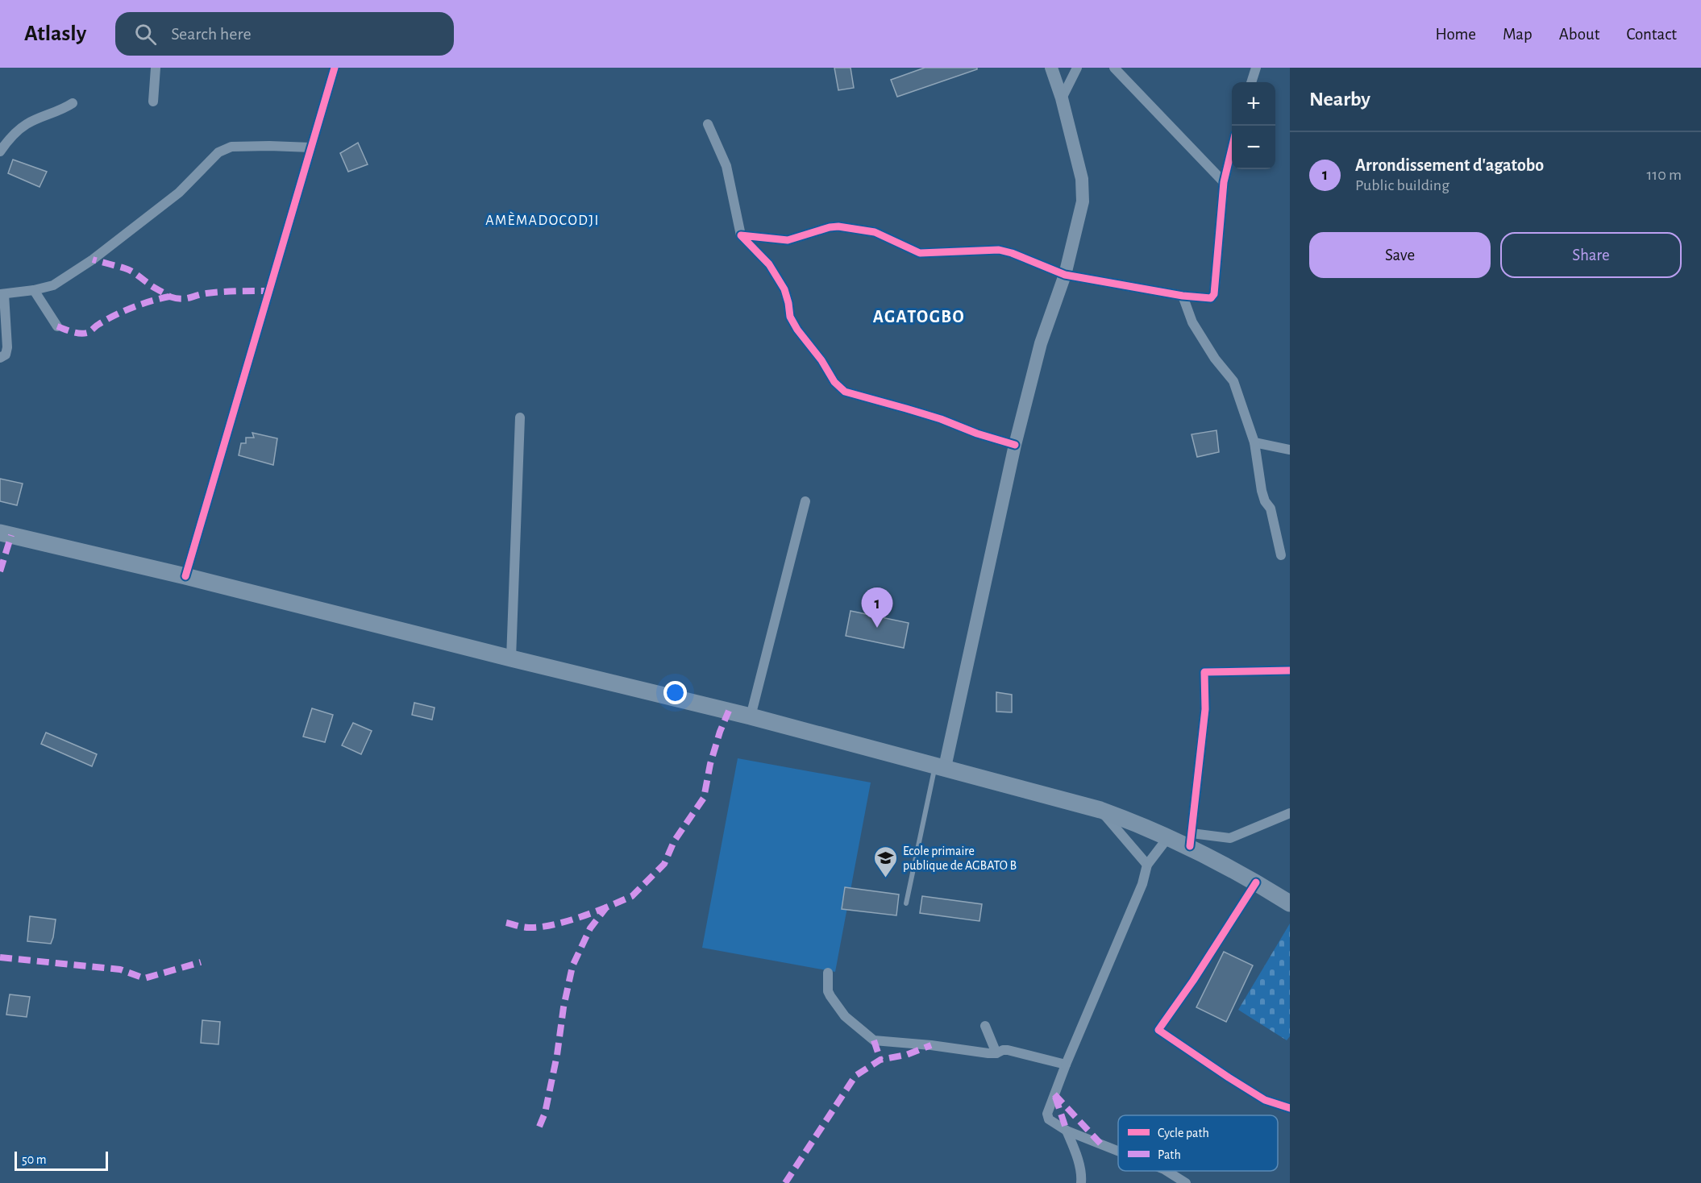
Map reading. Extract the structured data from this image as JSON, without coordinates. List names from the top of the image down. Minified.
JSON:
{"districts":["AMÈMADOCODJI","AGATOGBO"],"places":{"school or university":["Ecole primaire publique de AGBATO B"]},"legend":["Cycle path","Path"],"scale_bar":"50 m","page":{"header":"Atlasly","search":"Search here","nav":["Home","Map","About","Contact"],"heading":"Nearby","map_buttons":["+","−"],"list":[{"mark":"1","name":"Arrondissement d'agatobo","note":"Public building","value":"110 m"}],"buttons":["Save","Share"],"pins":"1","scale":"50 m"}}
